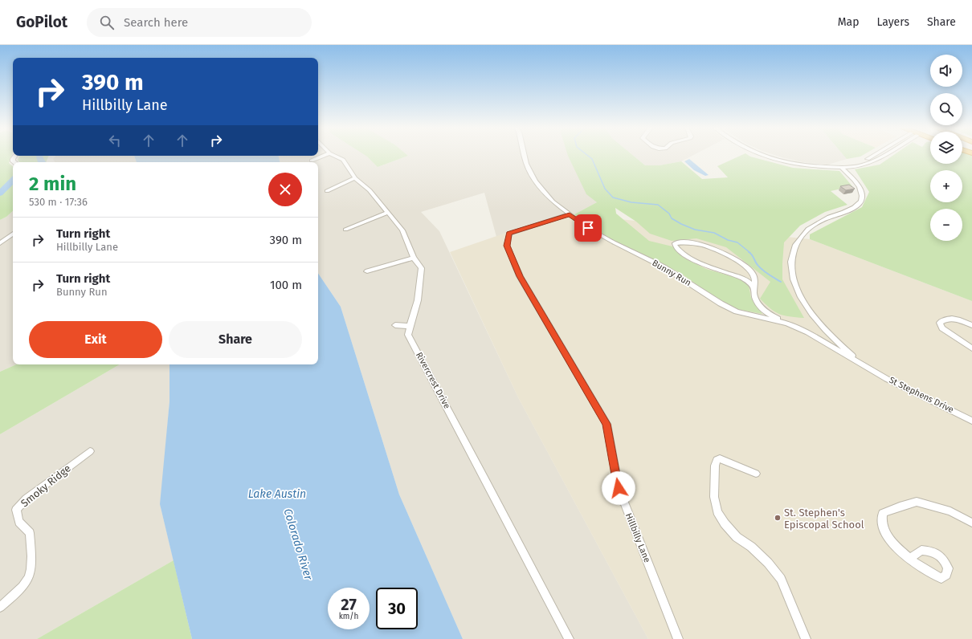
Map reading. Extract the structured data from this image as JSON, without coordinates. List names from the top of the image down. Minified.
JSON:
{"streets":{"street":["Bunny Run","Rivercrest Drive","St Stephens Drive","Smoky Ridge","Hillbilly Lane"]},"crossings":[["Bunny Run","St Stephens Drive"],["Bunny Run","Hillbilly Lane"]],"water":["Lake Austin","Colorado River"],"places":["St. Stephen's Episcopal School"],"page":{"header":"GoPilot","search":"Search here","nav":["Map","Layers","Share"],"map_buttons":["+","−"],"turn":["390 m","Hillbilly Lane"],"heading":["2 min","530 m · 17:36"],"list":[{"name":"Turn right","note":"Hillbilly Lane","value":"390 m"},{"name":"Turn right","note":"Bunny Run","value":"100 m"}],"buttons":["Exit","Share"],"speed":"27 km/h","limit":"30"}}
